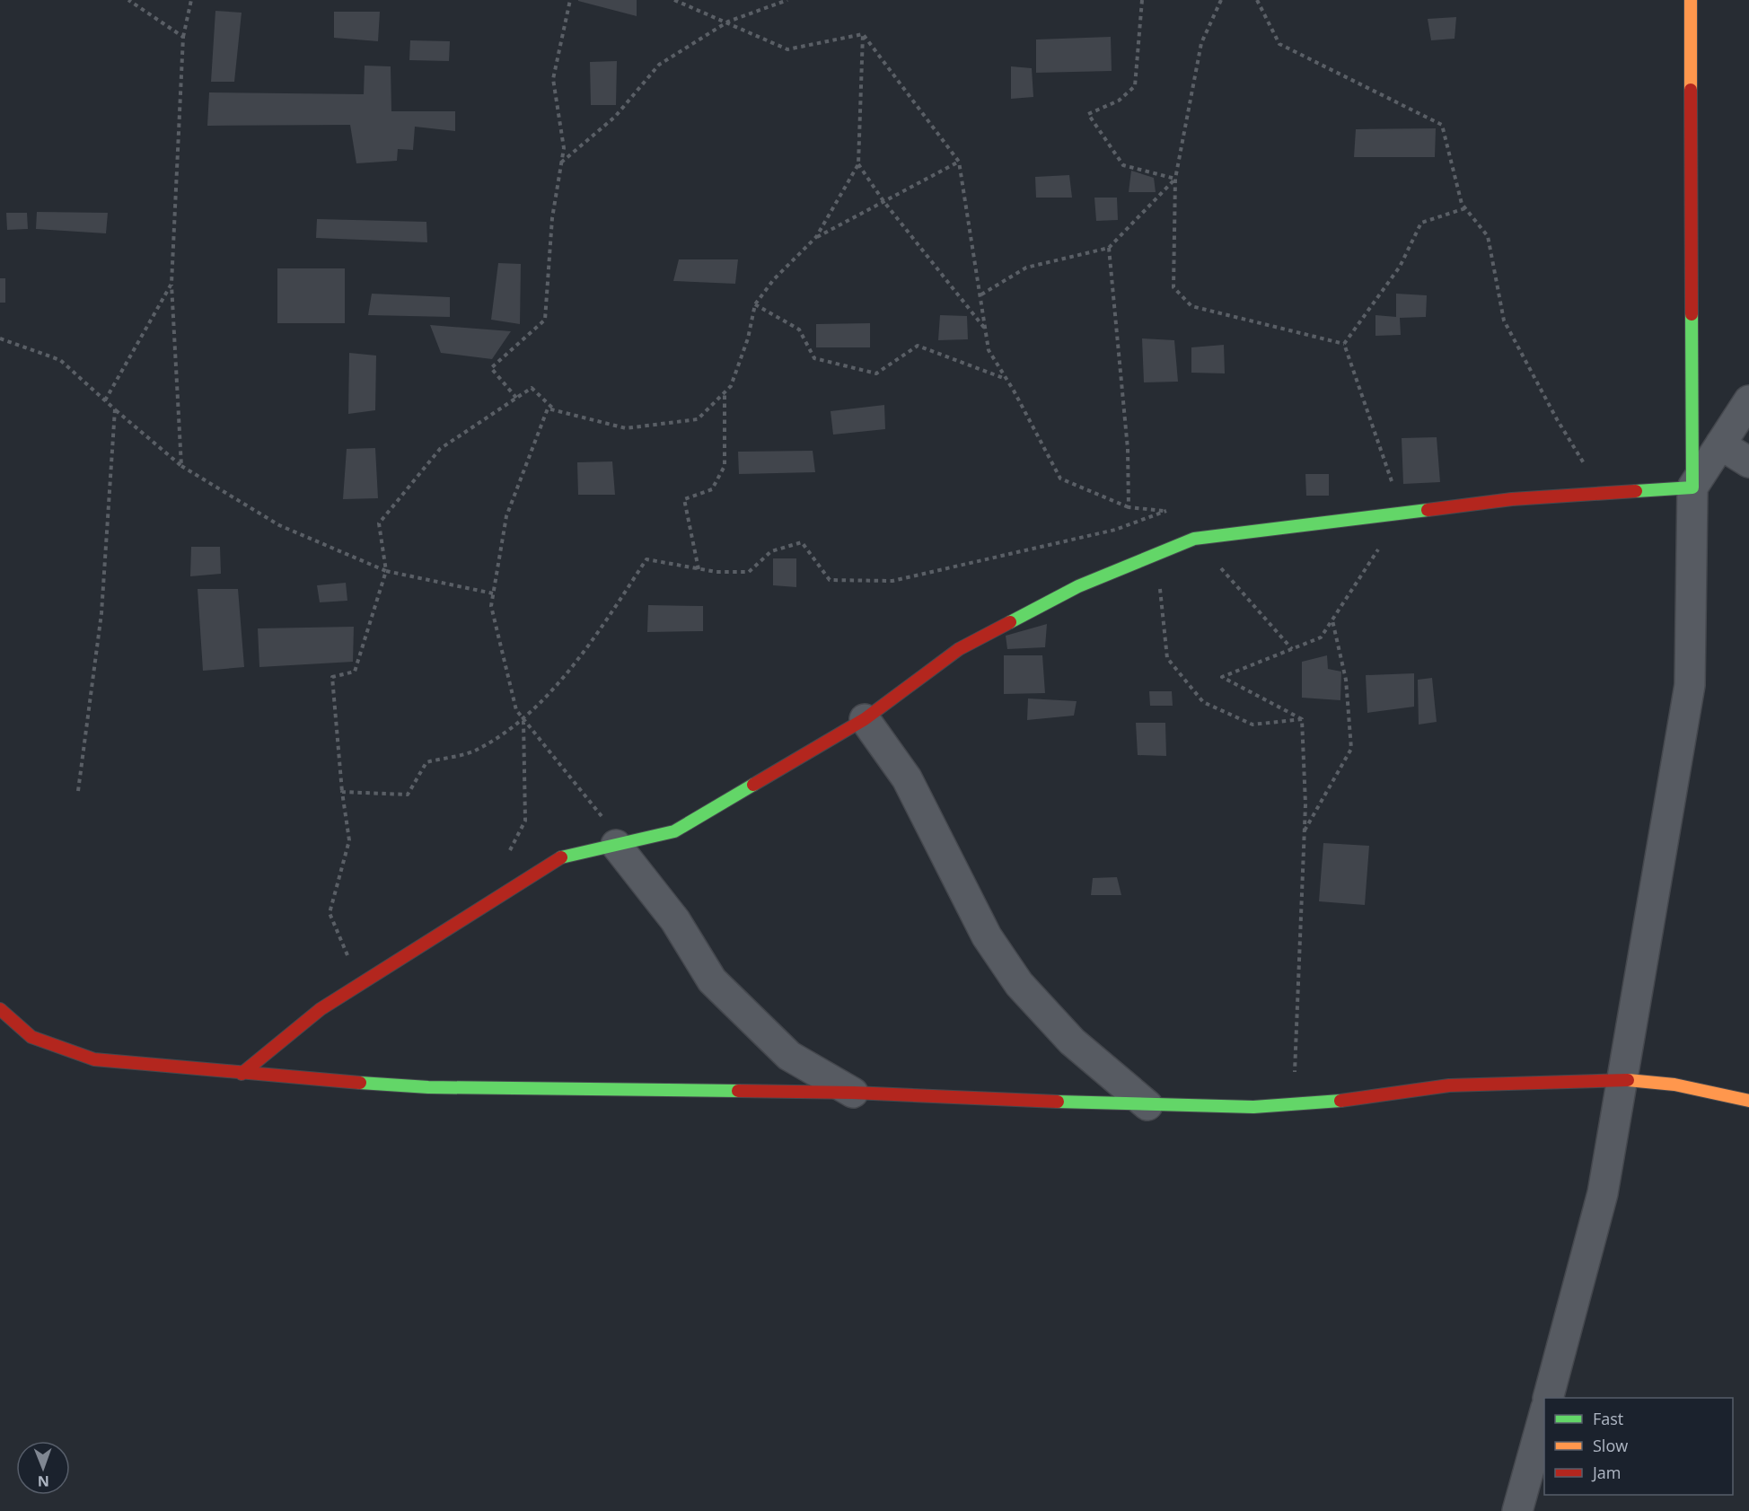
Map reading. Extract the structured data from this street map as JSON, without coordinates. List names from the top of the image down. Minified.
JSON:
{"legend":["Fast","Slow","Jam"],"north":"bottom"}
